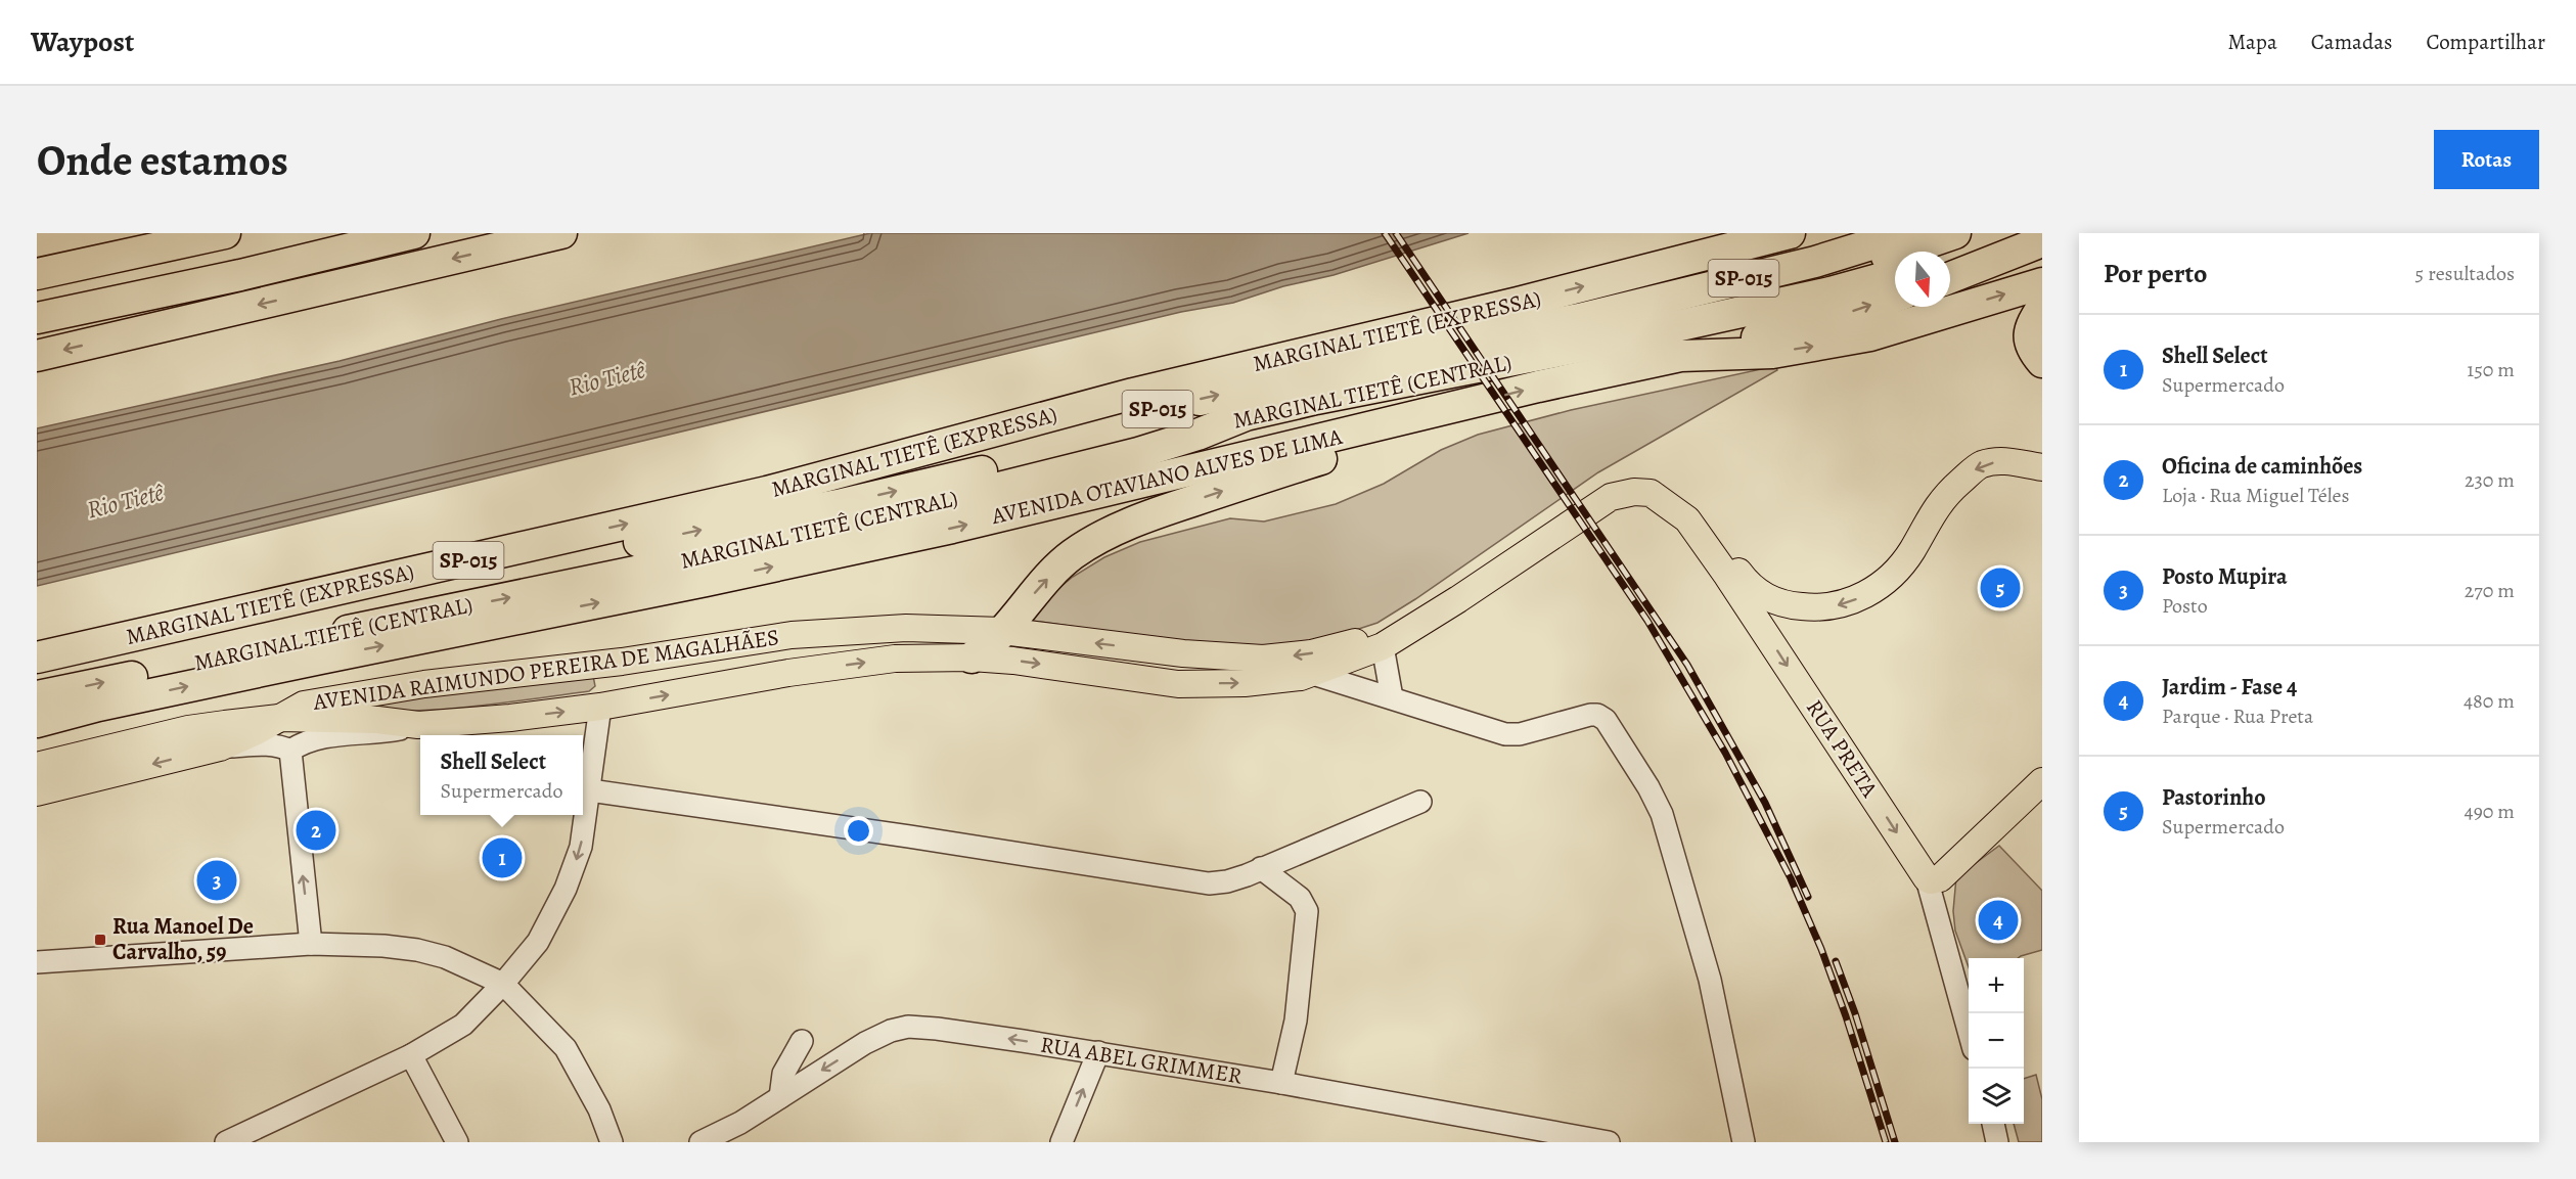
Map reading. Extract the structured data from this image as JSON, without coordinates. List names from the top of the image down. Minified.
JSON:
{"streets":{"highway":["SP-015","MARGINAL TIETÊ (EXPRESSA)","MARGINAL TIETÊ (CENTRAL)","AVENIDA OTAVIANO ALVES DE LIMA"],"main road":["AVENIDA RAIMUNDO PEREIRA DE MAGALHÃES","RUA PRETA"],"street":["RUA ABEL GRIMMER"]},"crossings":[["MARGINAL TIETÊ (EXPRESSA)","MARGINAL TIETÊ (CENTRAL)"],["AVENIDA RAIMUNDO PEREIRA DE MAGALHÃES","RUA PRETA"]],"one_way":["RUA PRETA"],"water":["Rio Tietê"],"places":{"transit":["Rua Manoel De Carvalho, 59"]},"north":"bottom","page":{"header":"Waypost","nav":["Mapa","Camadas","Compartilhar"],"buttons":"Rotas","title":"Onde estamos","heading":["Por perto","5 resultados"],"list":[{"mark":"1","name":"Shell Select","note":"Supermercado","value":"150 m"},{"mark":"2","name":"Oficina de caminhões","note":"Loja · Rua Miguel Téles","value":"230 m"},{"mark":"3","name":"Posto Mupira","note":"Posto","value":"270 m"},{"mark":"4","name":"Jardim - Fase 4","note":"Parque · Rua Preta","value":"480 m"},{"mark":"5","name":"Pastorinho","note":"Supermercado","value":"490 m"}],"pins":["5","2","1","3","4"],"popup":["Shell Select","Supermercado"],"map_buttons":["+","−"]}}
